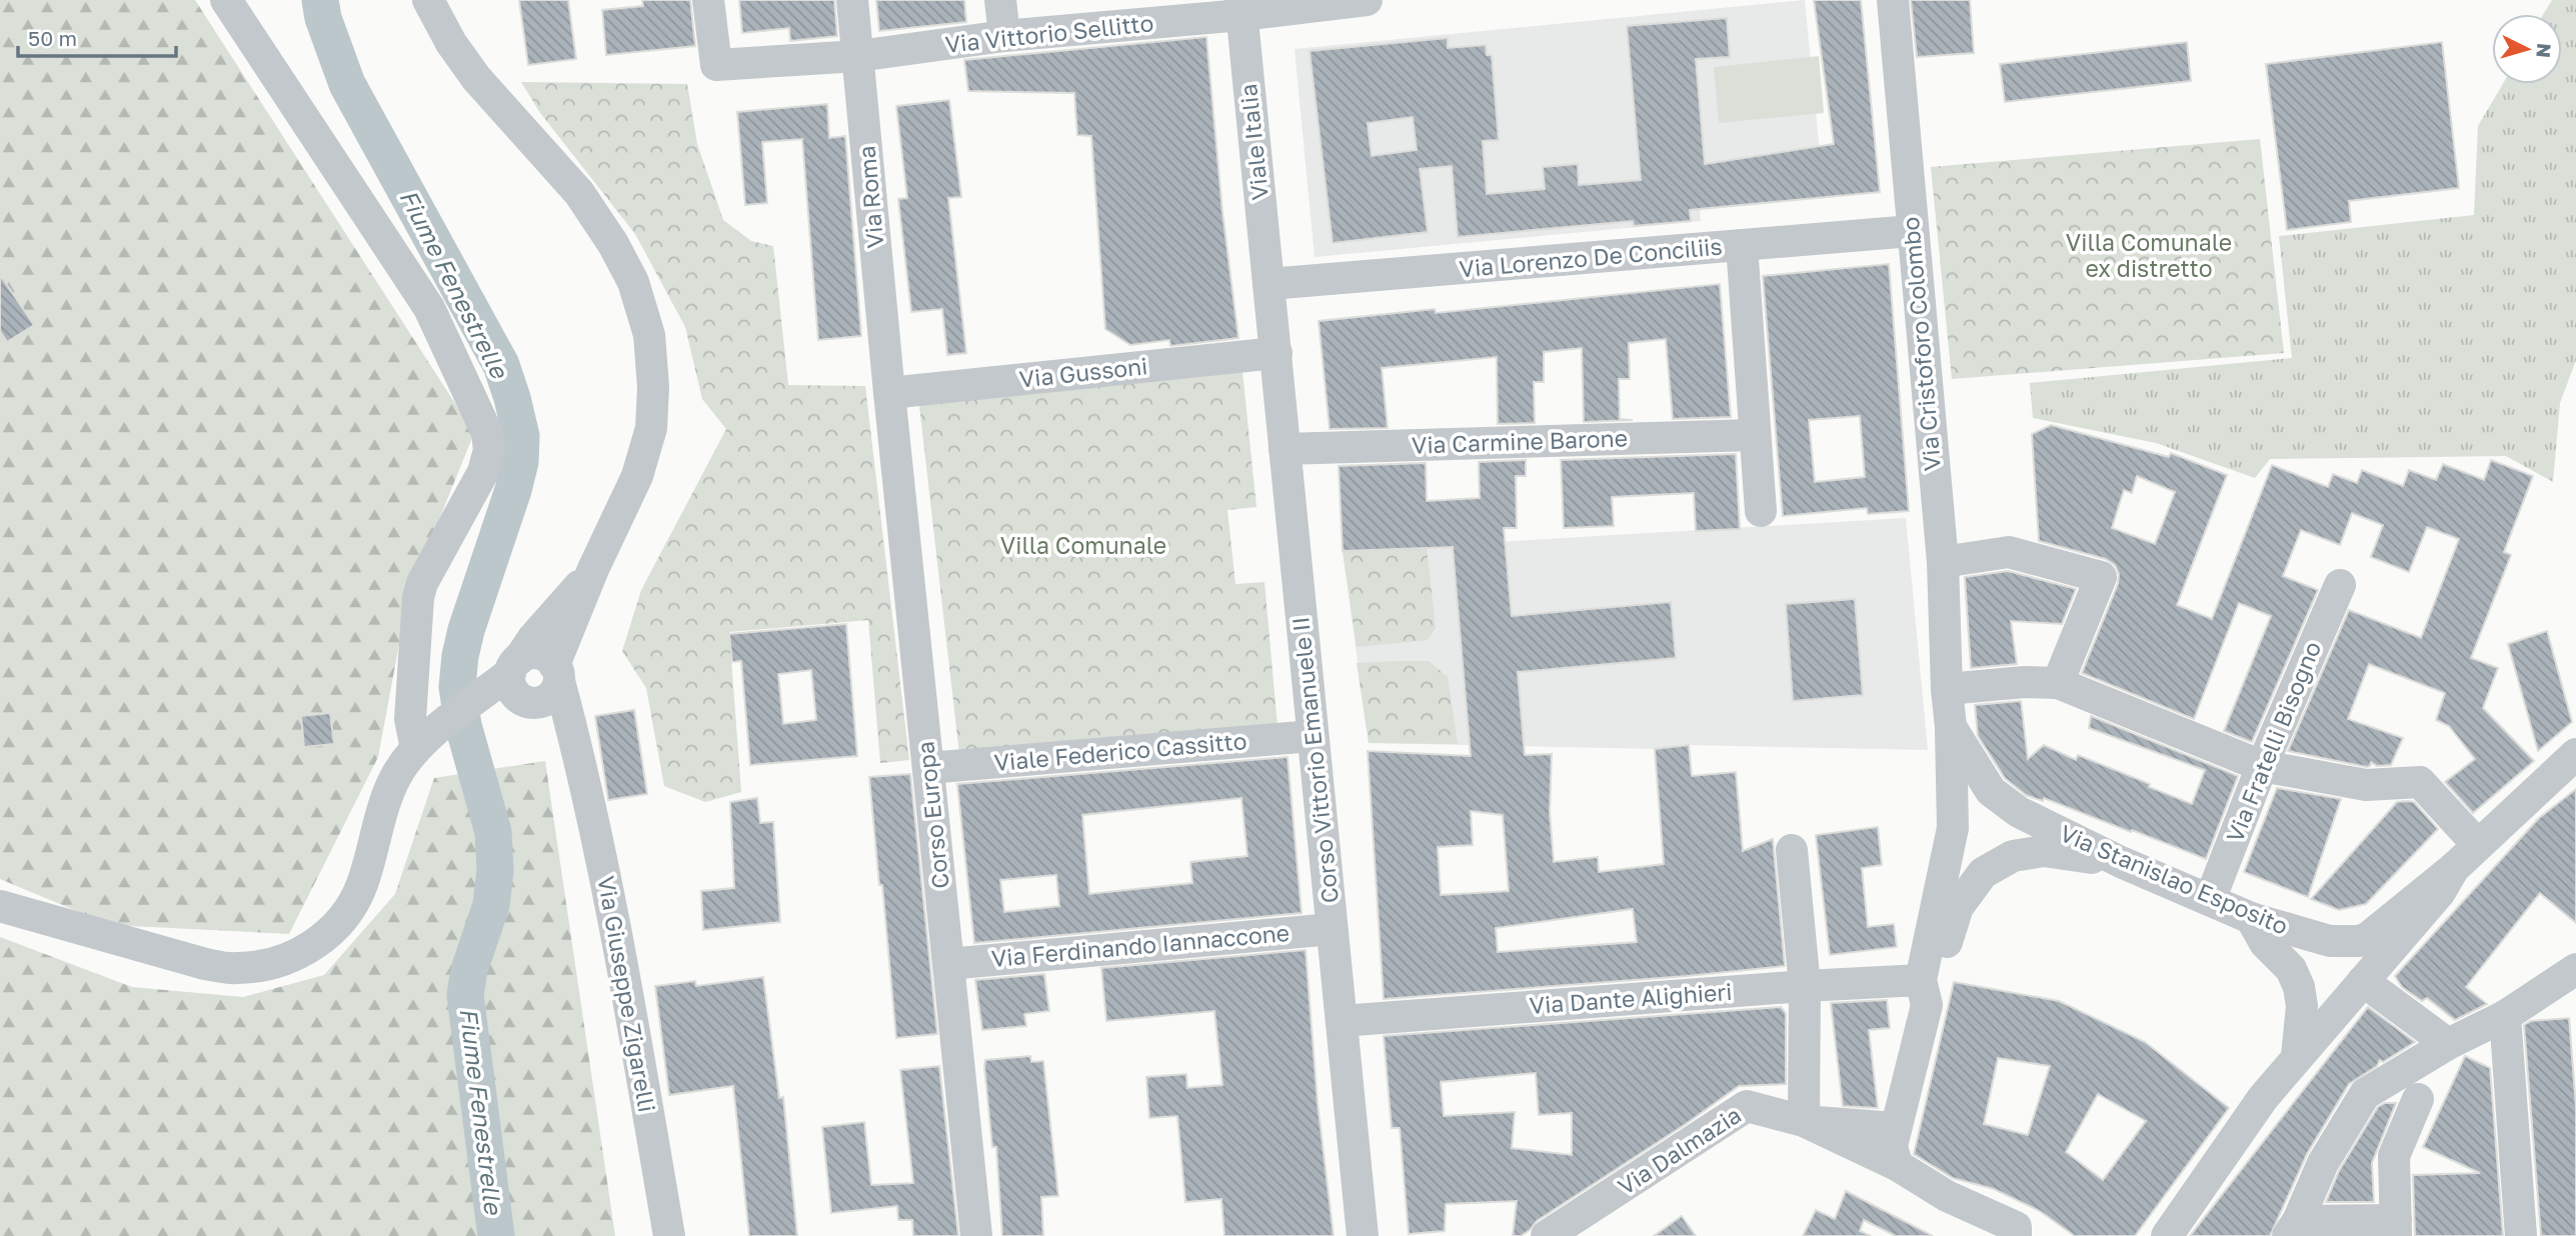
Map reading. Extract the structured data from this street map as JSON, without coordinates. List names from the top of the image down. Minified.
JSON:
{"streets":{"street":["Via Vittorio Sellitto","Viale Italia","Via Roma","Via Lorenzo De Conciliis","Via Cristoforo Colombo","Via Gussoni","Via Carmine Barone","Via Fratelli Bisogno","Viale Federico Cassitto","Corso Vittorio Emanuele II","Corso Europa","Via Stanislao Esposito","Via Ferdinando Iannaccone","Via Giuseppe Zigarelli","Via Dante Alighieri","Via Dalmazia"]},"crossings":[["Via Vittorio Sellitto","Viale Italia"],["Via Vittorio Sellitto","Via Roma"],["Viale Italia","Via Lorenzo De Conciliis"],["Viale Italia","Corso Vittorio Emanuele II"],["Via Roma","Via Gussoni"],["Via Roma","Corso Europa"],["Via Lorenzo De Conciliis","Via Cristoforo Colombo"],["Via Lorenzo De Conciliis","Corso Vittorio Emanuele II"],["Via Cristoforo Colombo","Via Stanislao Esposito"],["Via Gussoni","Corso Vittorio Emanuele II"],["Via Gussoni","Corso Europa"],["Via Carmine Barone","Corso Vittorio Emanuele II"],["Via Fratelli Bisogno","Via Stanislao Esposito"],["Viale Federico Cassitto","Corso Vittorio Emanuele II"],["Viale Federico Cassitto","Corso Europa"],["Corso Vittorio Emanuele II","Via Ferdinando Iannaccone"],["Corso Vittorio Emanuele II","Via Dante Alighieri"],["Corso Europa","Via Ferdinando Iannaccone"]],"water":["Fiume Fenestrelle"],"parks":["Villa Comunale ex distretto","Villa Comunale"],"scale_bar":"50 m","north":"right"}
